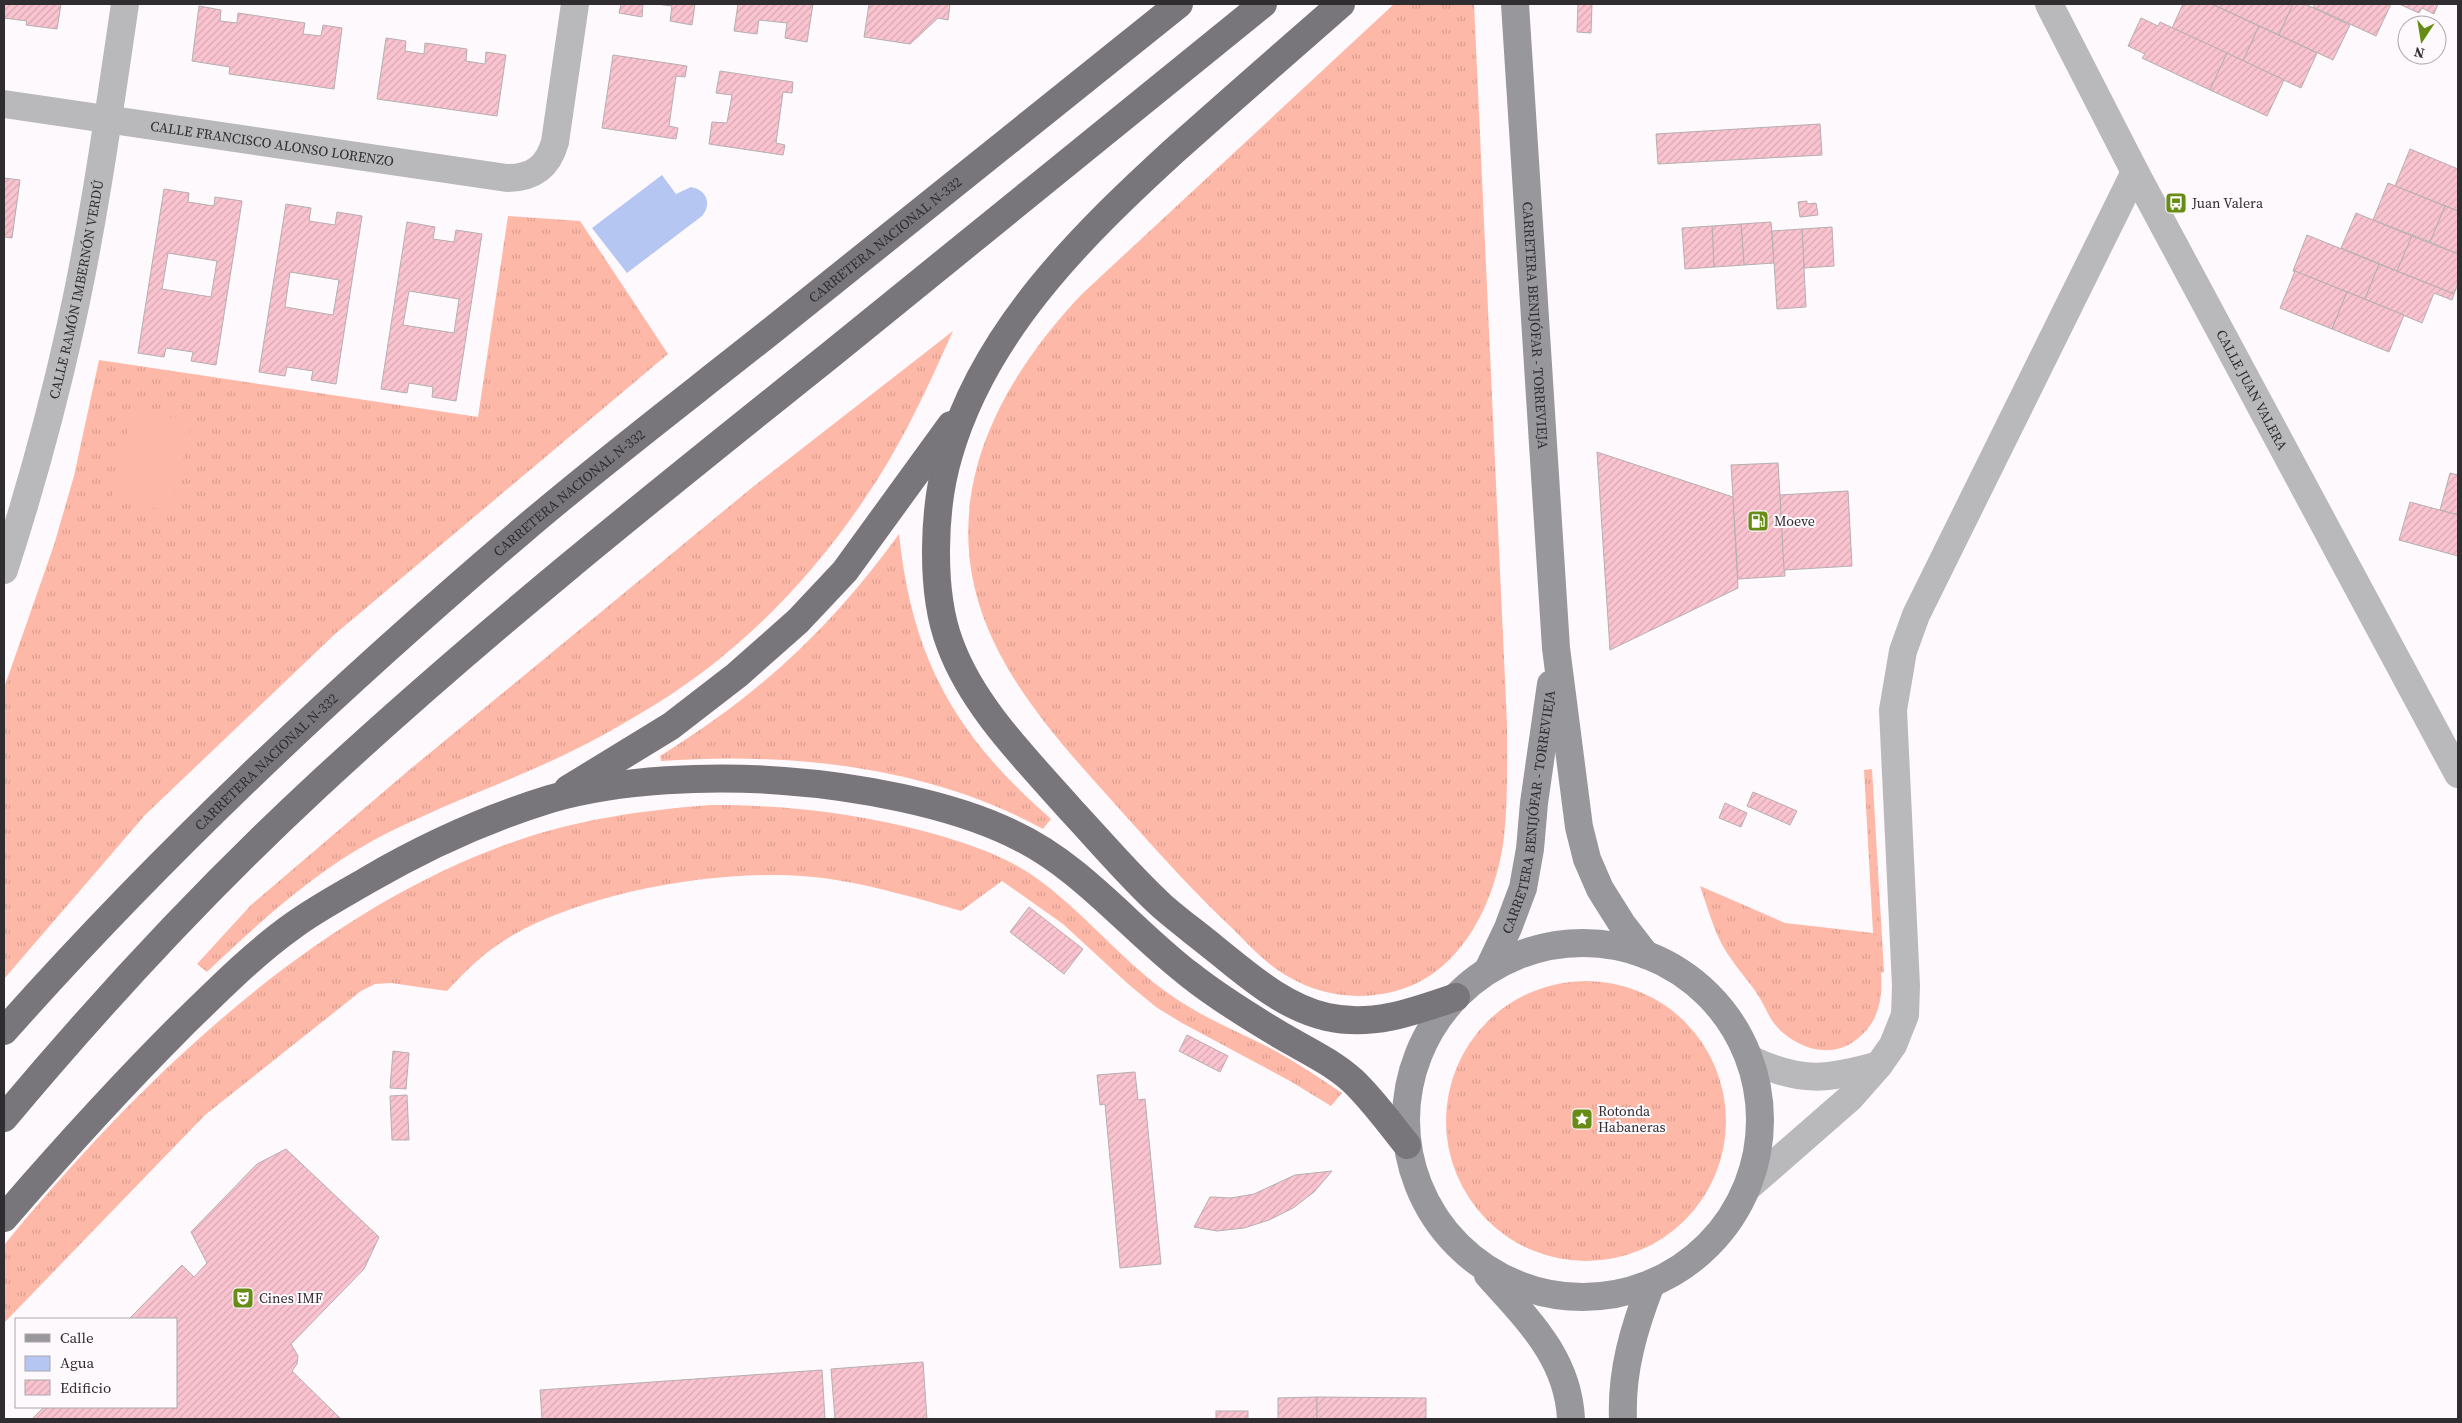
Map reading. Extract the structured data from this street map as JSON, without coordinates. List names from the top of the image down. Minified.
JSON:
{"streets":{"highway":["CARRETERA NACIONAL N-332"],"main road":["CARRETERA BENIJÓFAR - TORREVIEJA"],"street":["CALLE FRANCISCO ALONSO LORENZO","CALLE RAMÓN IMBERNÓN VERDÚ","CALLE JUAN VALERA"]},"crossings":[["CALLE FRANCISCO ALONSO LORENZO","CALLE RAMÓN IMBERNÓN VERDÚ"]],"places":{"bus stop":["Juan Valera"],"fuel station":["Moeve"],"place":["Rotonda Habaneras"],"theatre":["Cines IMF"]},"legend":["Calle","Agua","Edificio"],"north":"bottom"}
